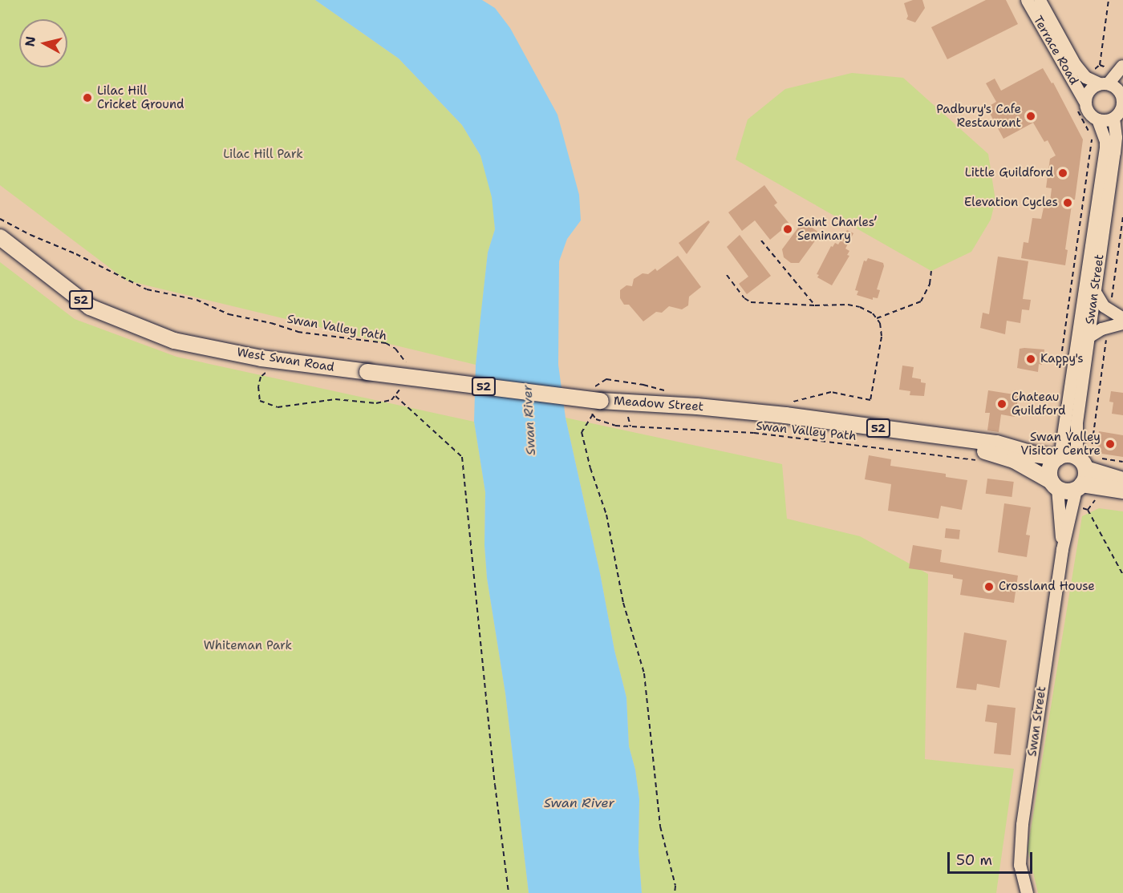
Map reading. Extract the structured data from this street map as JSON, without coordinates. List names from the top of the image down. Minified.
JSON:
{"streets":{"main road":["52","West Swan Road","Meadow Street"],"street":["Terrace Road","Swan Street"],"path":["Swan Valley Path"]},"crossings":[["Terrace Road","Swan Street"],["Swan Street","52"],["Swan Street","Meadow Street"],["52","Meadow Street"],["West Swan Road","Meadow Street"]],"water":["Swan River"],"parks":["Lilac Hill Park","Whiteman Park"],"places":["Lilac Hill Cricket Ground","Padbury's Cafe Restaurant","Little Guildford","Elevation Cycles","Saint Charles’ Seminary","Kappy's","Chateau Guildford","Swan Valley Visitor Centre","Crossland House"],"scale_bar":"50 m","north":"left"}
